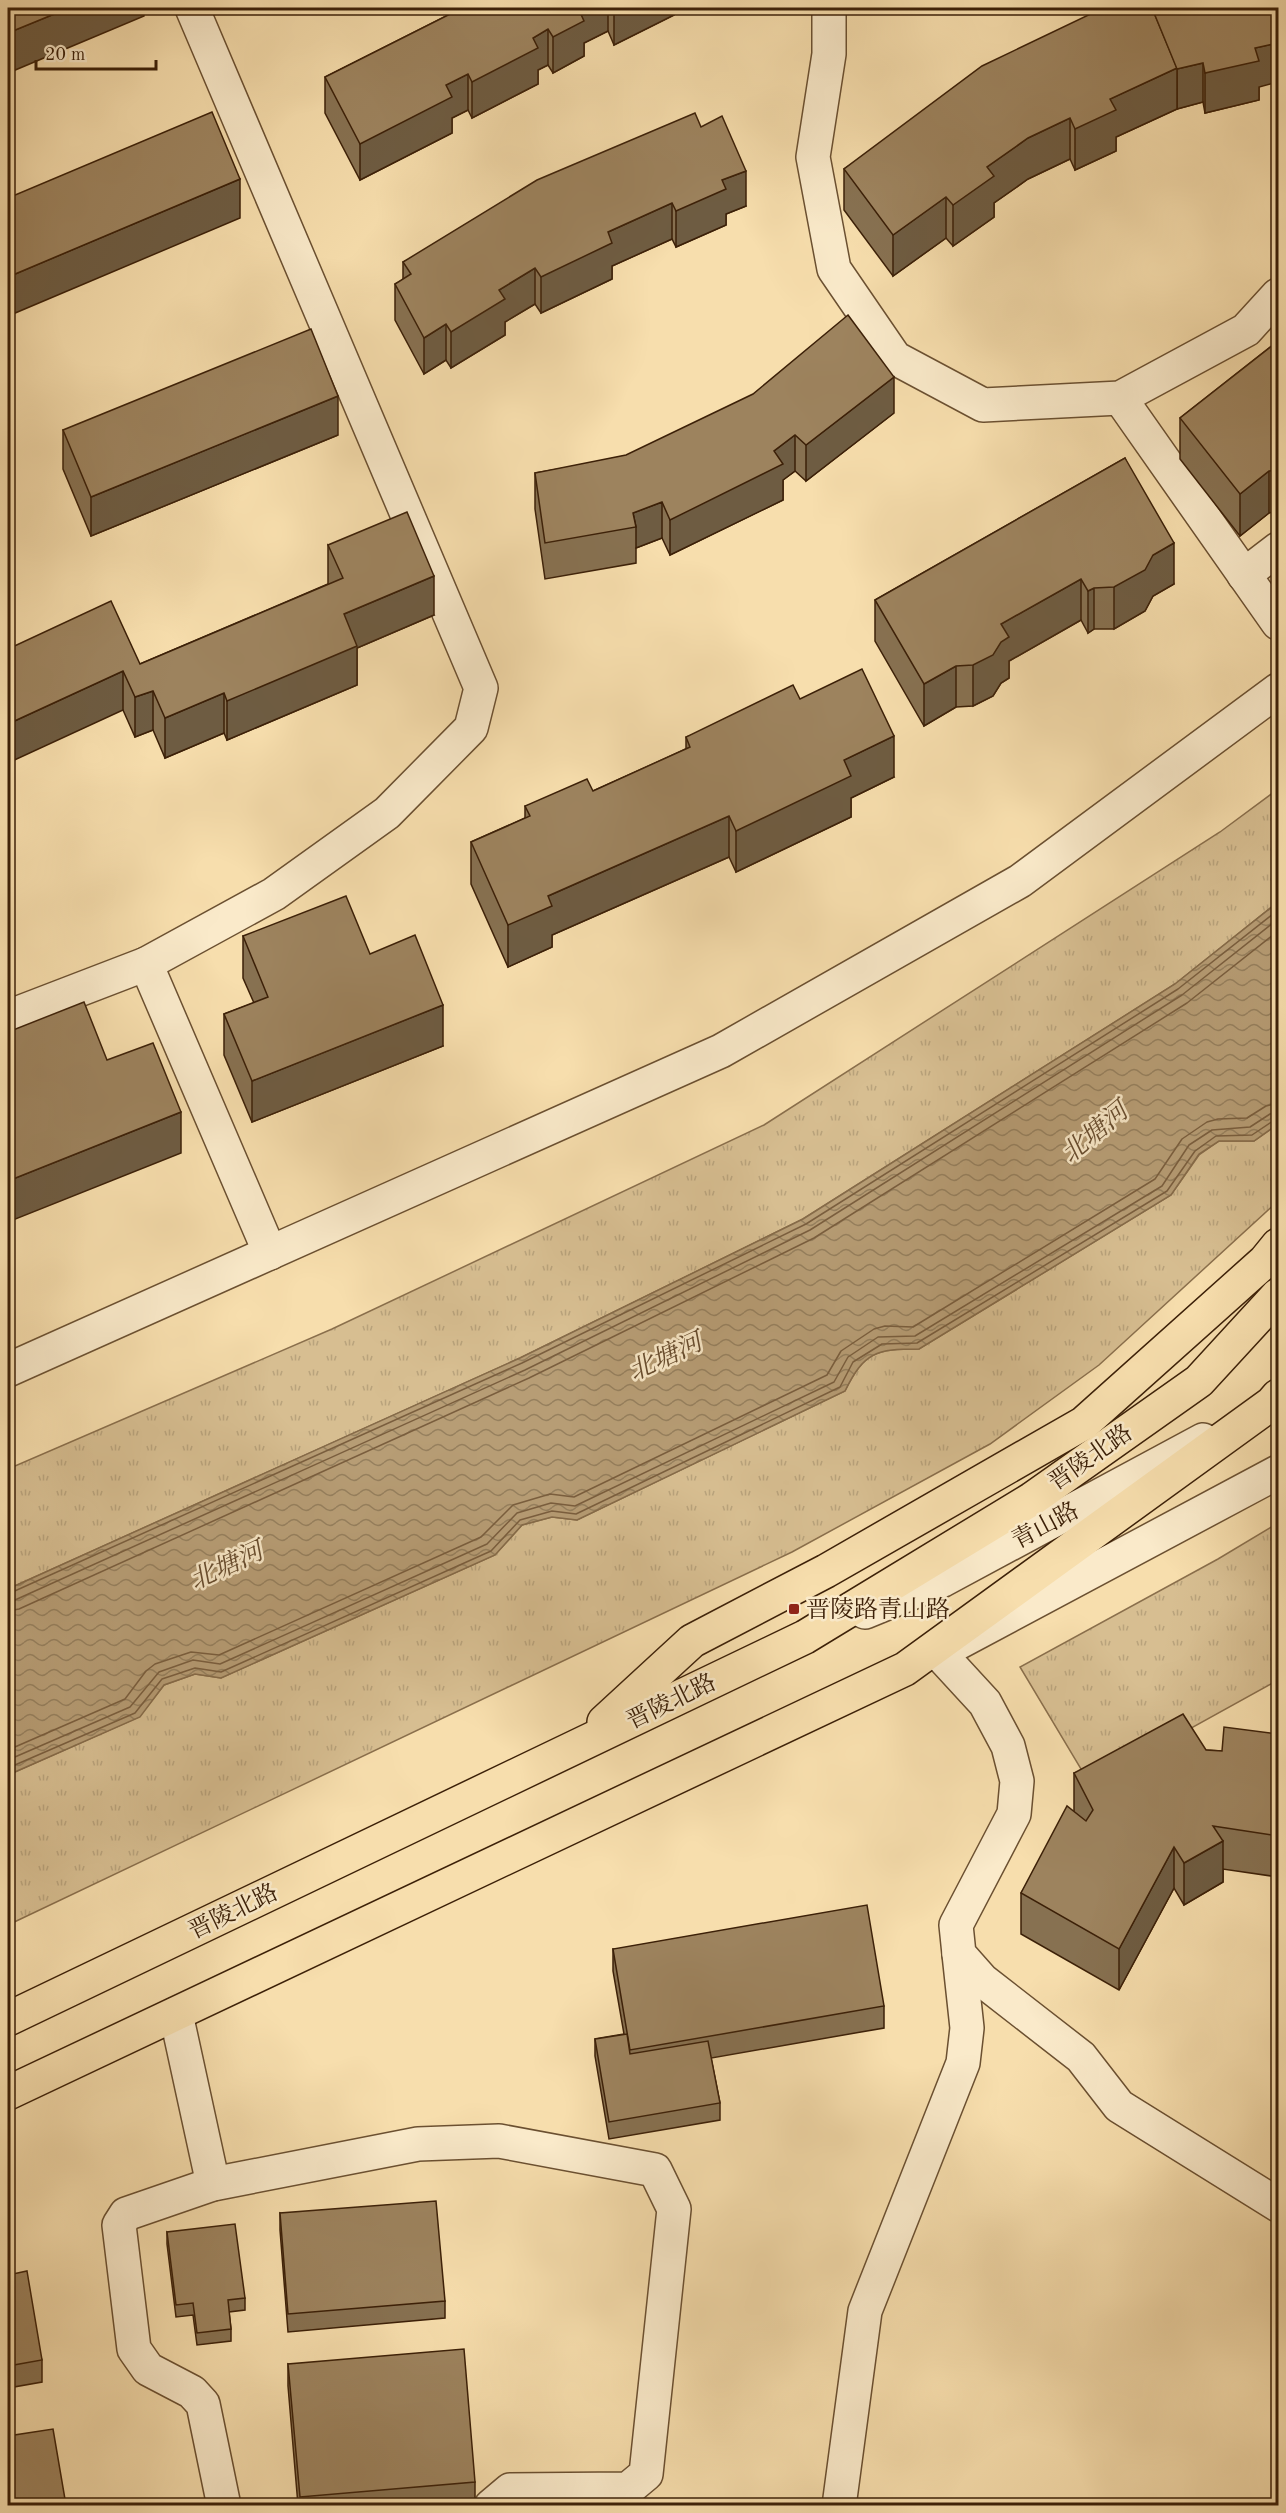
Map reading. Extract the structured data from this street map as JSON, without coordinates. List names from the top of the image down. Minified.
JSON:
{"streets":{"main road":["晋陵北路"],"street":["青山路"]},"crossings":[["晋陵北路","青山路"]],"water":["北塘河"],"places":{"transit":["晋陵路青山路"]},"scale_bar":"20 m"}
